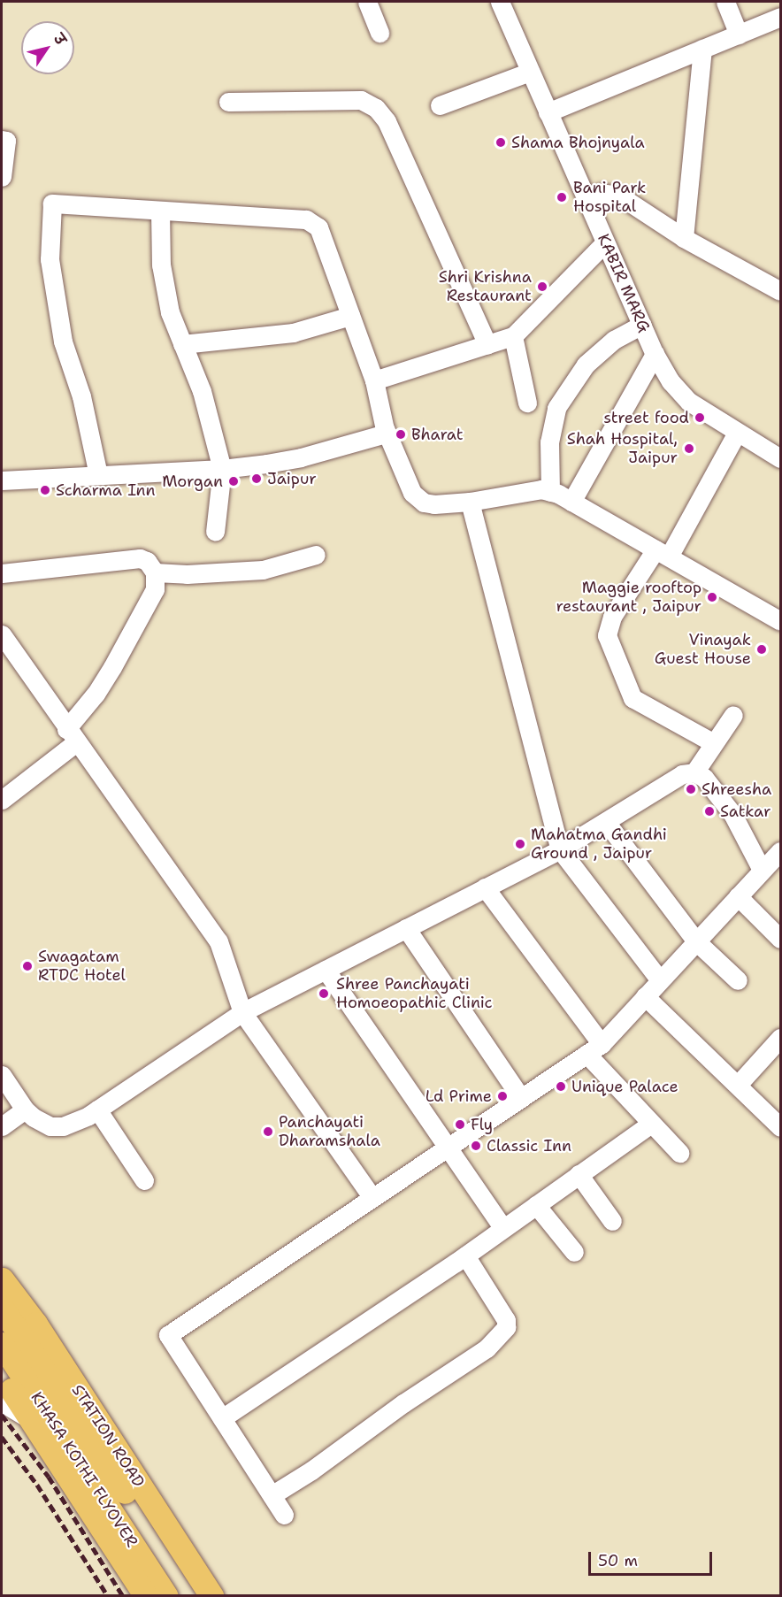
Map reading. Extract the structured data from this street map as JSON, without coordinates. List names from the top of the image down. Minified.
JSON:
{"streets":{"main road":["STATION ROAD","KHASA KOTHI FLYOVER"],"street":["KABIR MARG"]},"places":["Shama Bhojnyala","Bani Park Hospital","Shri Krishna Restaurant","street food","Bharat","Shah Hospital, Jaipur","Jaipur","Morgan","Scharma Inn","Maggie rooftop restaurant , Jaipur","Vinayak Guest House","Shreesha","Satkar","Mahatma Gandhi Ground , Jaipur","Swagatam RTDC Hotel","Shree Panchayati Homoeopathic Clinic","Unique Palace","Ld Prime","Fly","Panchayati Dharamshala","Classic Inn"],"scale_bar":"50 m","north":"top right"}
